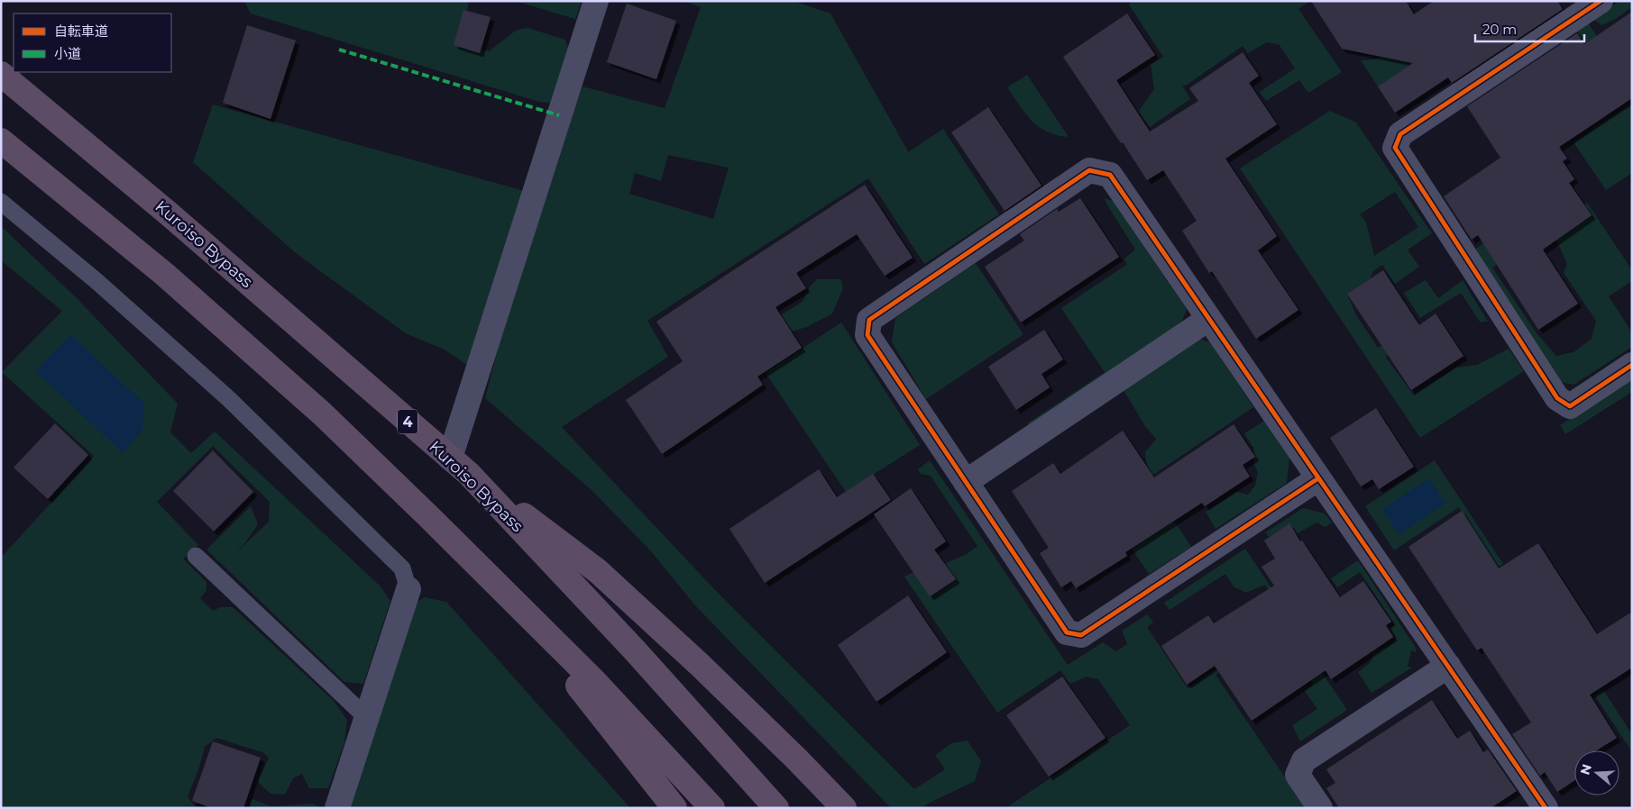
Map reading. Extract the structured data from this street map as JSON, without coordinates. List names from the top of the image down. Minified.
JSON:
{"streets":{"highway":["Kuroiso Bypass","4"]},"crossings":[["Kuroiso Bypass","4"]],"legend":["自転車道","小道"],"scale_bar":"20 m","north":"left"}
